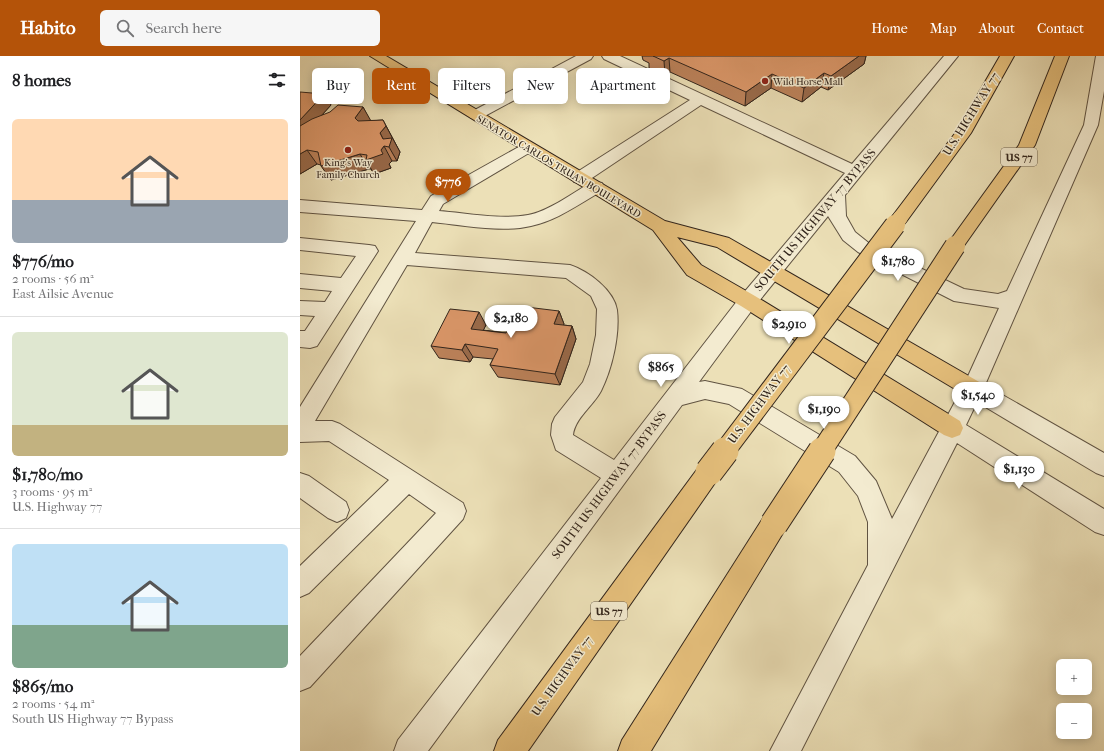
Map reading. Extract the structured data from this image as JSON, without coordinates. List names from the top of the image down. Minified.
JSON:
{"streets":{"main road":["U.S. HIGHWAY 77","US 77","SENATOR CARLOS TRUAN BOULEVARD"],"street":["SOUTH US HIGHWAY 77 BYPASS"]},"crossings":[["SENATOR CARLOS TRUAN BOULEVARD","SOUTH US HIGHWAY 77 BYPASS"]],"places":["Wild Horse Mall","King's Way Family Church"],"page":{"header":"Habito","search":"Search here","nav":["Home","Map","About","Contact"],"heading":"8 homes","chip":["Buy","Rent","Filters","New","Apartment"],"list":[{"name":"$776/mo","note":"2 rooms · 56 m² · East Ailsie Avenue"},{"name":"$1,780/mo","note":"3 rooms · 95 m² · U.S. Highway 77"},{"name":"$865/mo","note":"2 rooms · 54 m² · South US Highway 77 Bypass"}],"price":["$776","$1,780","$2,180","$2,910","$865","$1,540","$1,190","$1,130"],"map_buttons":["+","−"]}}
